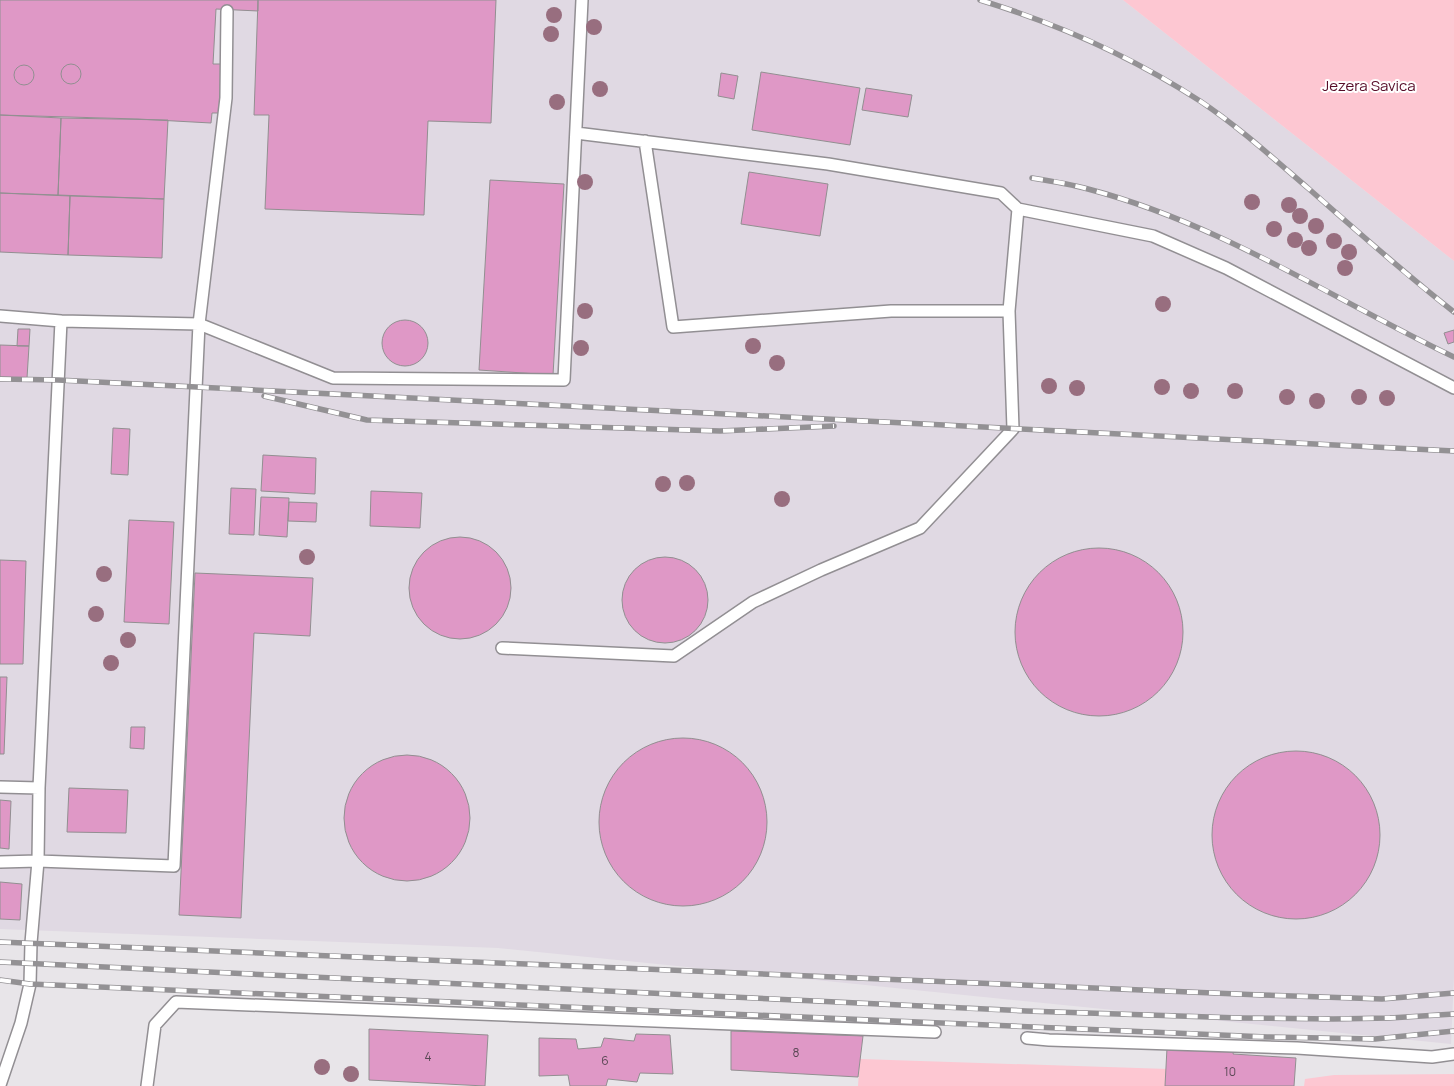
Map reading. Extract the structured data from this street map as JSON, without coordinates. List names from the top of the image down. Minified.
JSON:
{"parks":["Jezera Savica"],"house_numbers":["8","4","6","10"]}
